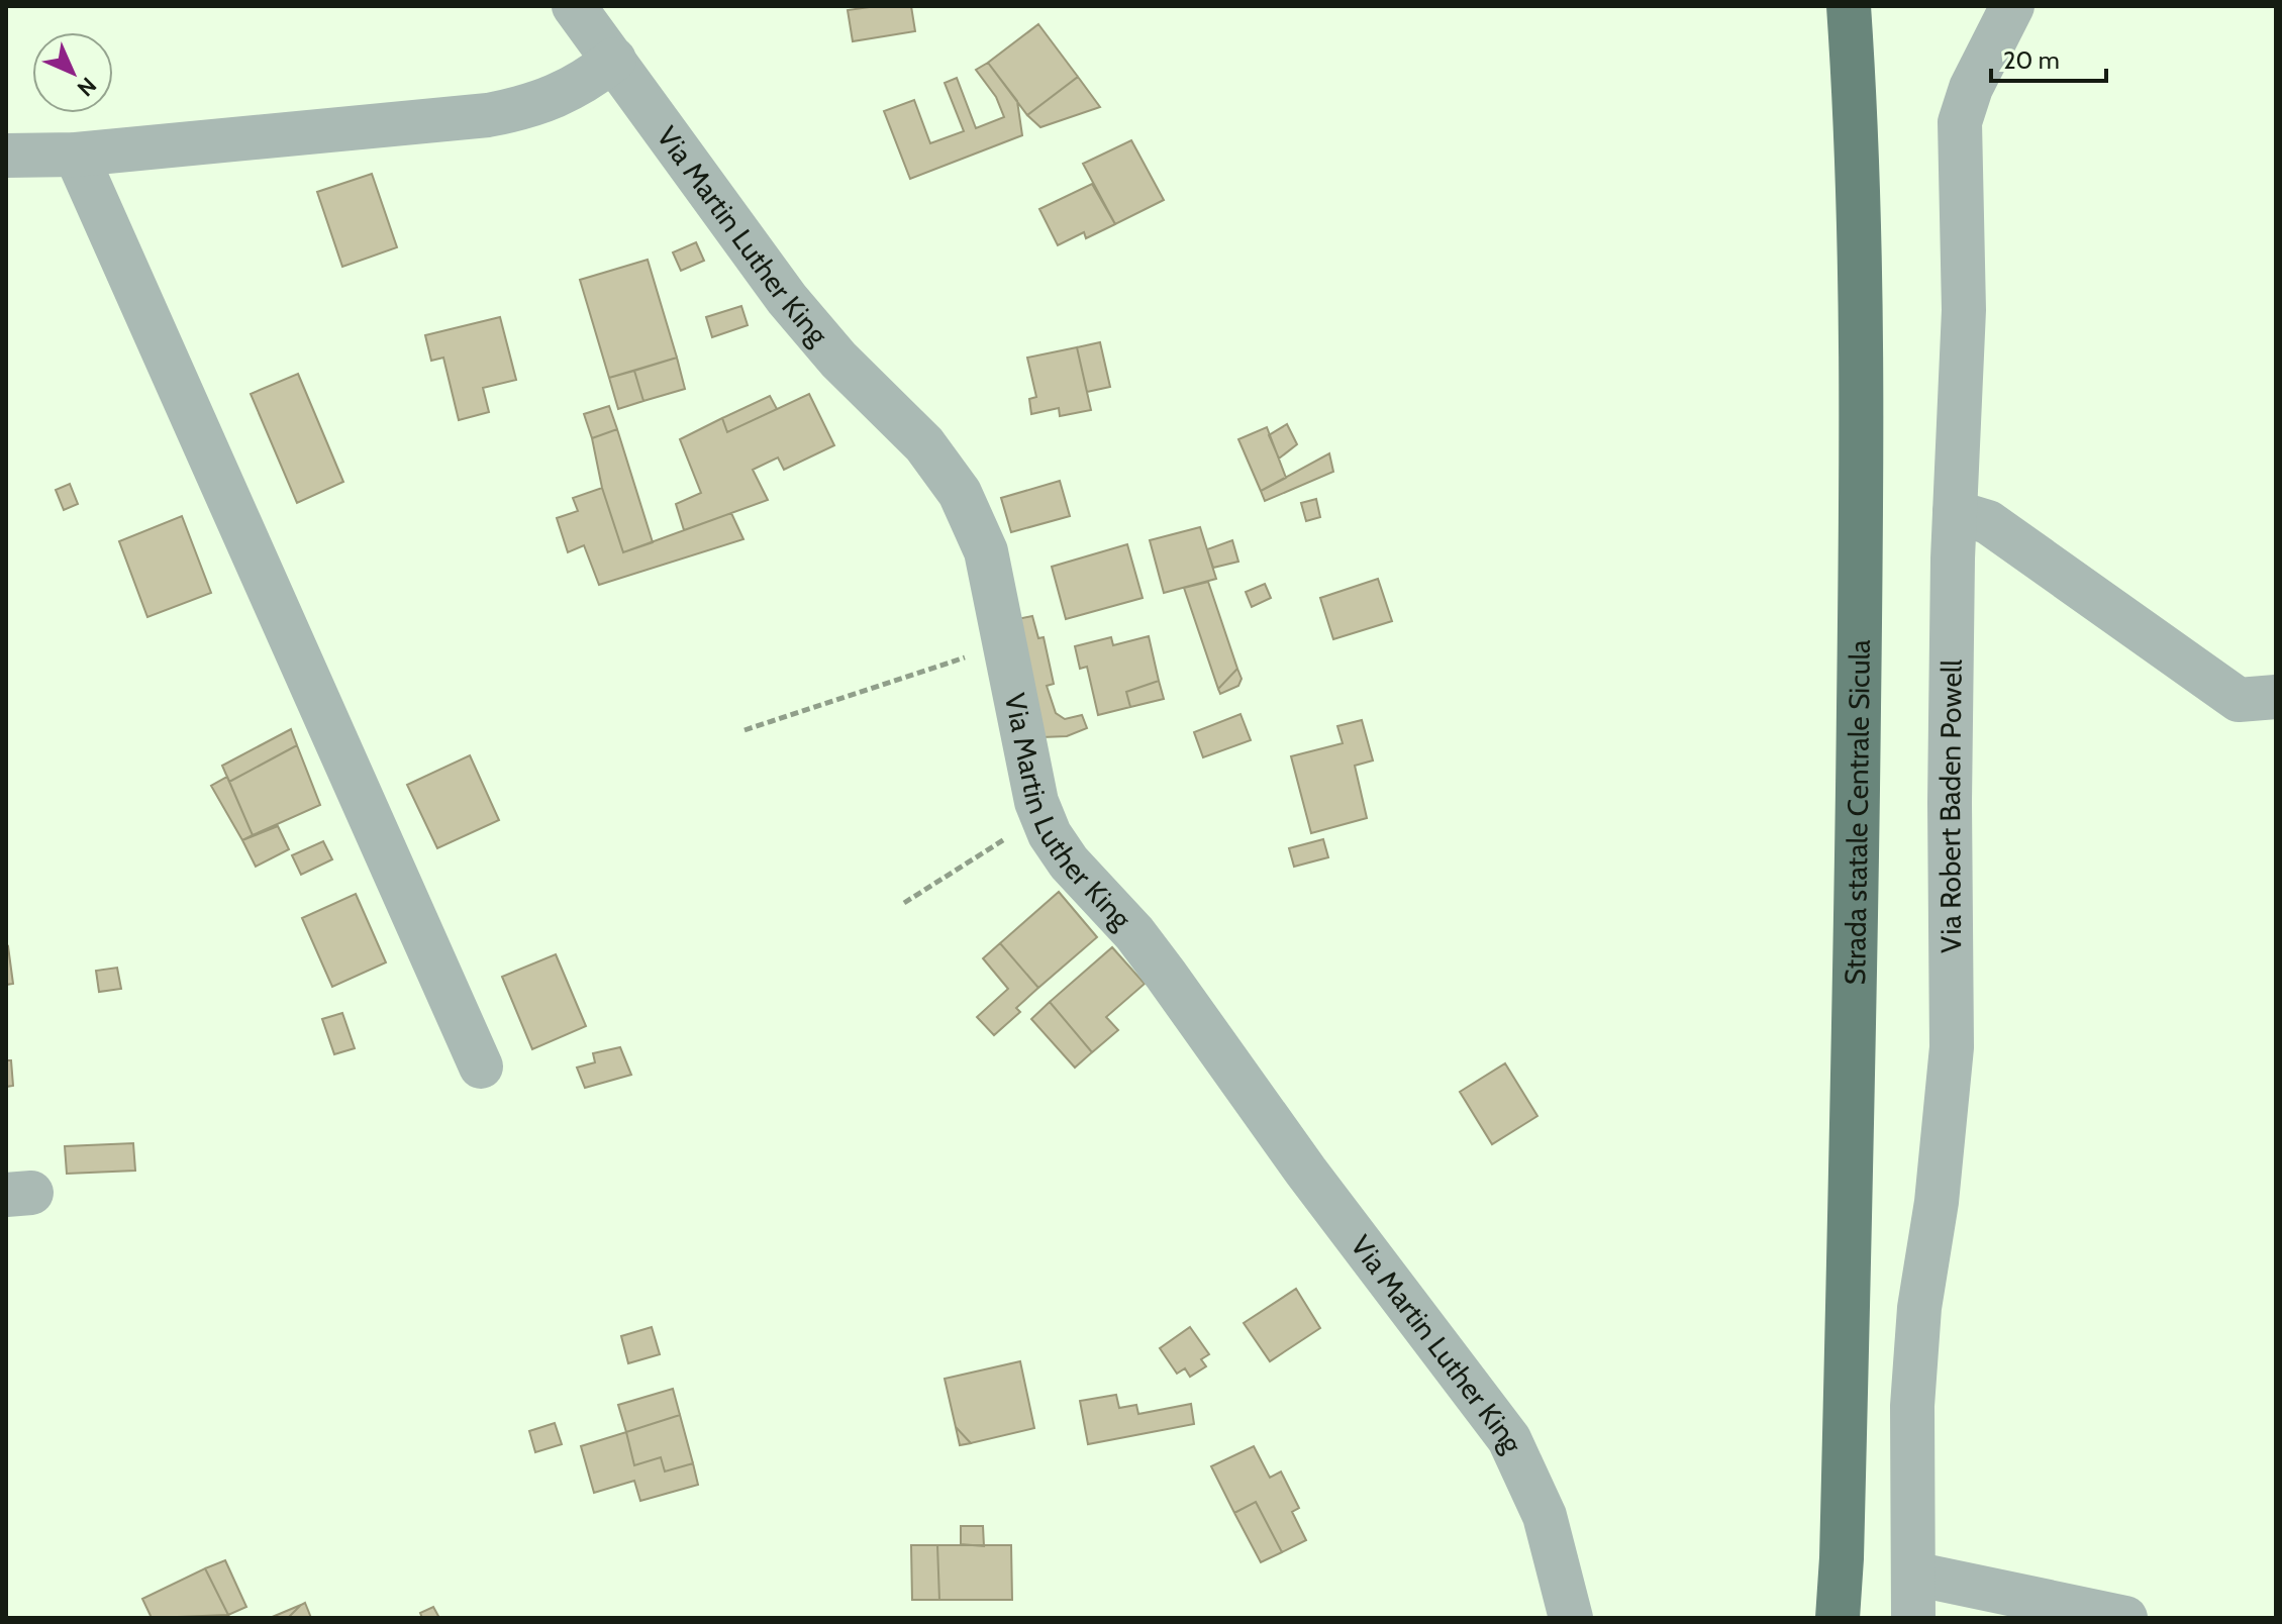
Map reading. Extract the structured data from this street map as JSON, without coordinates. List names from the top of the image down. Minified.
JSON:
{"streets":{"main road":["Strada statale Centrale Sicula"],"street":["Via Martin Luther King","Via Robert Baden Powell"]},"scale_bar":"20 m","north":"bottom right"}
